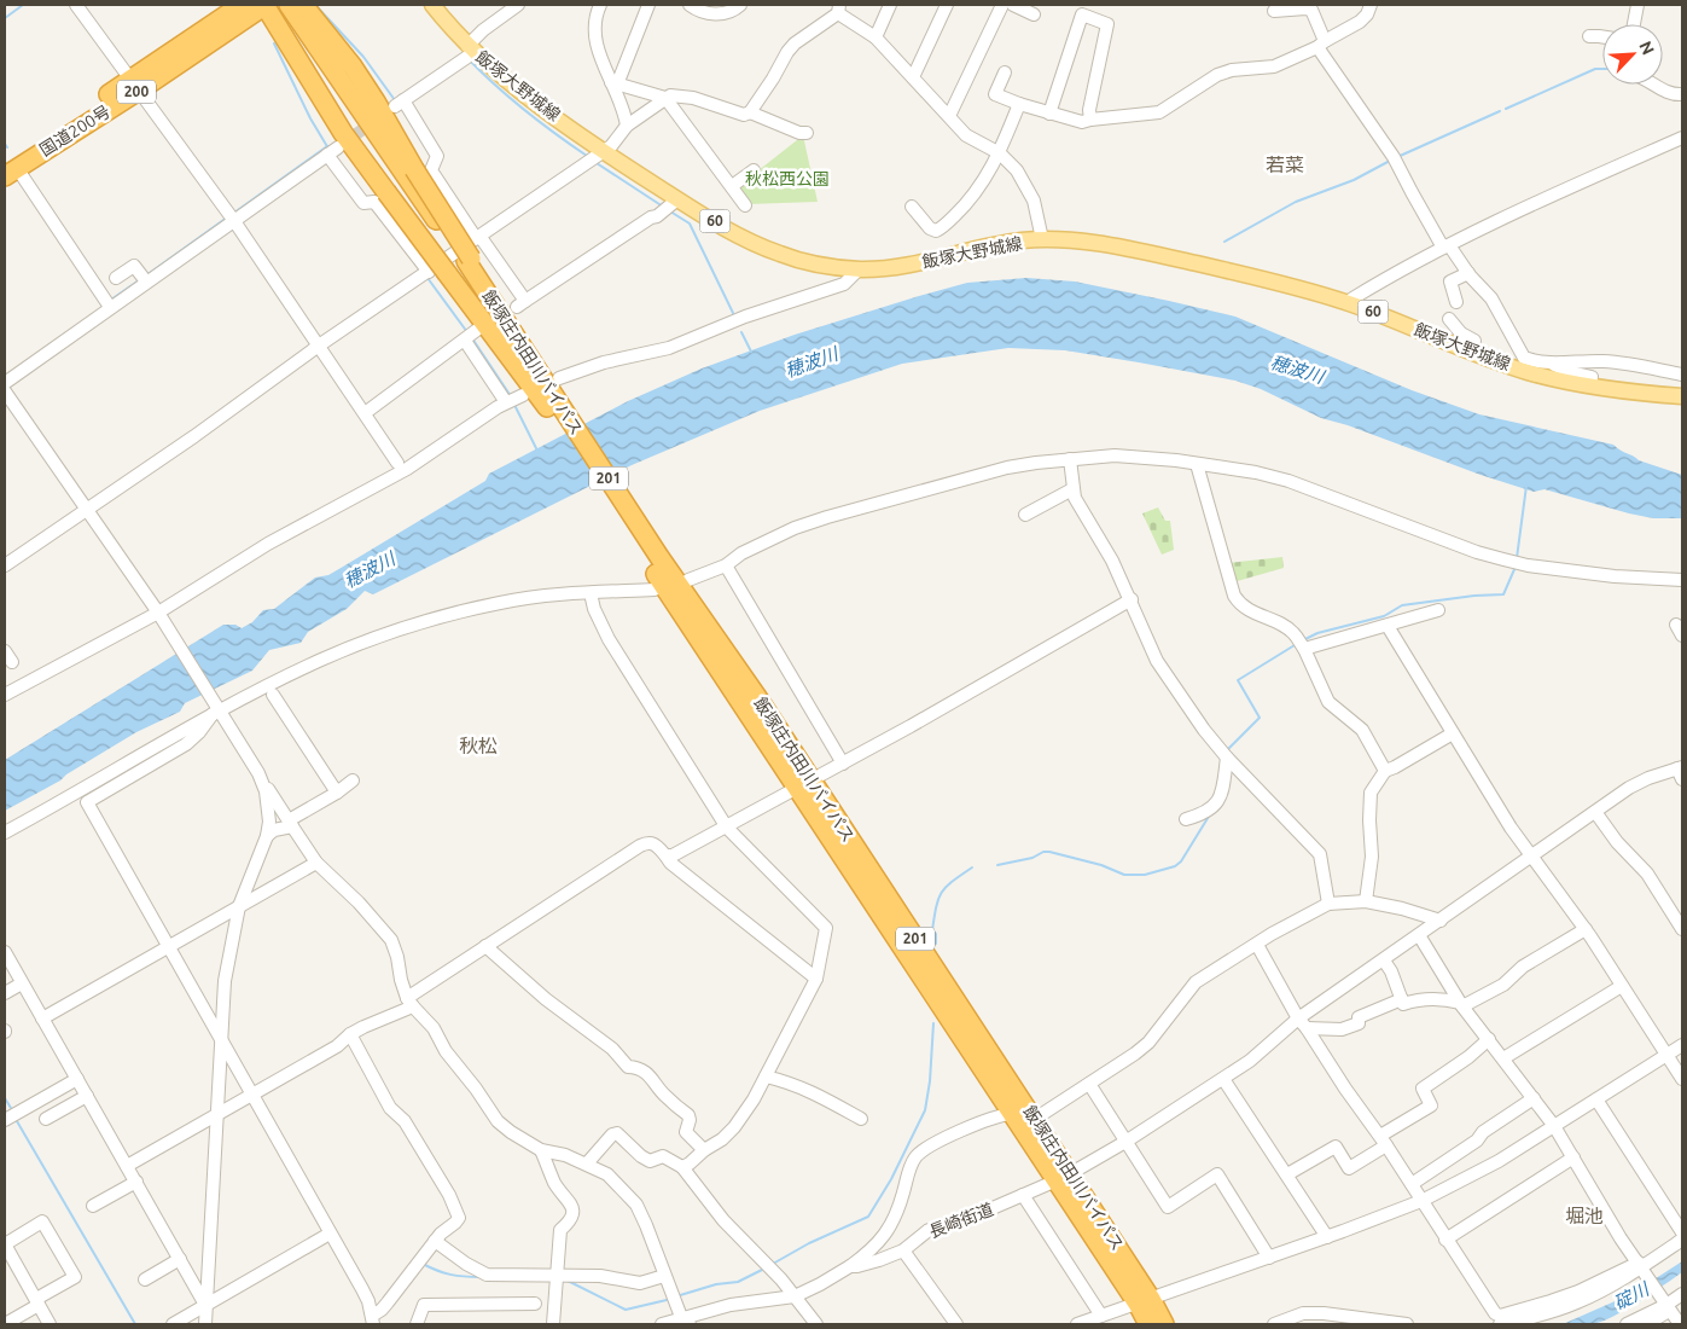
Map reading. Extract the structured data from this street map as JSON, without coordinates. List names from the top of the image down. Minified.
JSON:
{"streets":{"highway":["200","国道200号","飯塚庄内田川バイパス","201"],"main road":["飯塚大野城線","60"],"street":["長崎街道"]},"crossings":[["飯塚庄内田川バイパス","長崎街道"]],"districts":["若菜","秋松","堀池"],"water":["穂波川","碇川"],"parks":["秋松西公園"],"north":"top right"}
